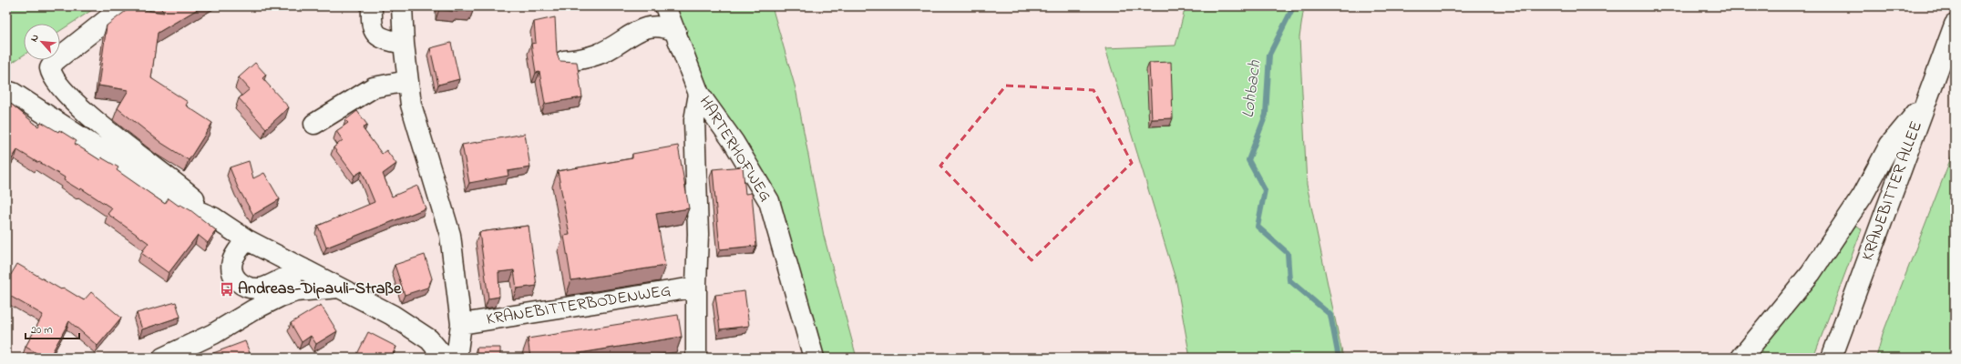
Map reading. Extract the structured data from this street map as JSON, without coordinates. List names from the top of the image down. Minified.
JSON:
{"streets":{"street":["HARTERHOFWEG","KRANEBITTER ALLEE","KRANEBITTERBODENWEG"]},"crossings":[["HARTERHOFWEG","KRANEBITTERBODENWEG"]],"water":["Lohbach"],"places":{"bus stop":["Andreas-Dipauli-Straße"]},"scale_bar":"20 m","north":"top left"}
